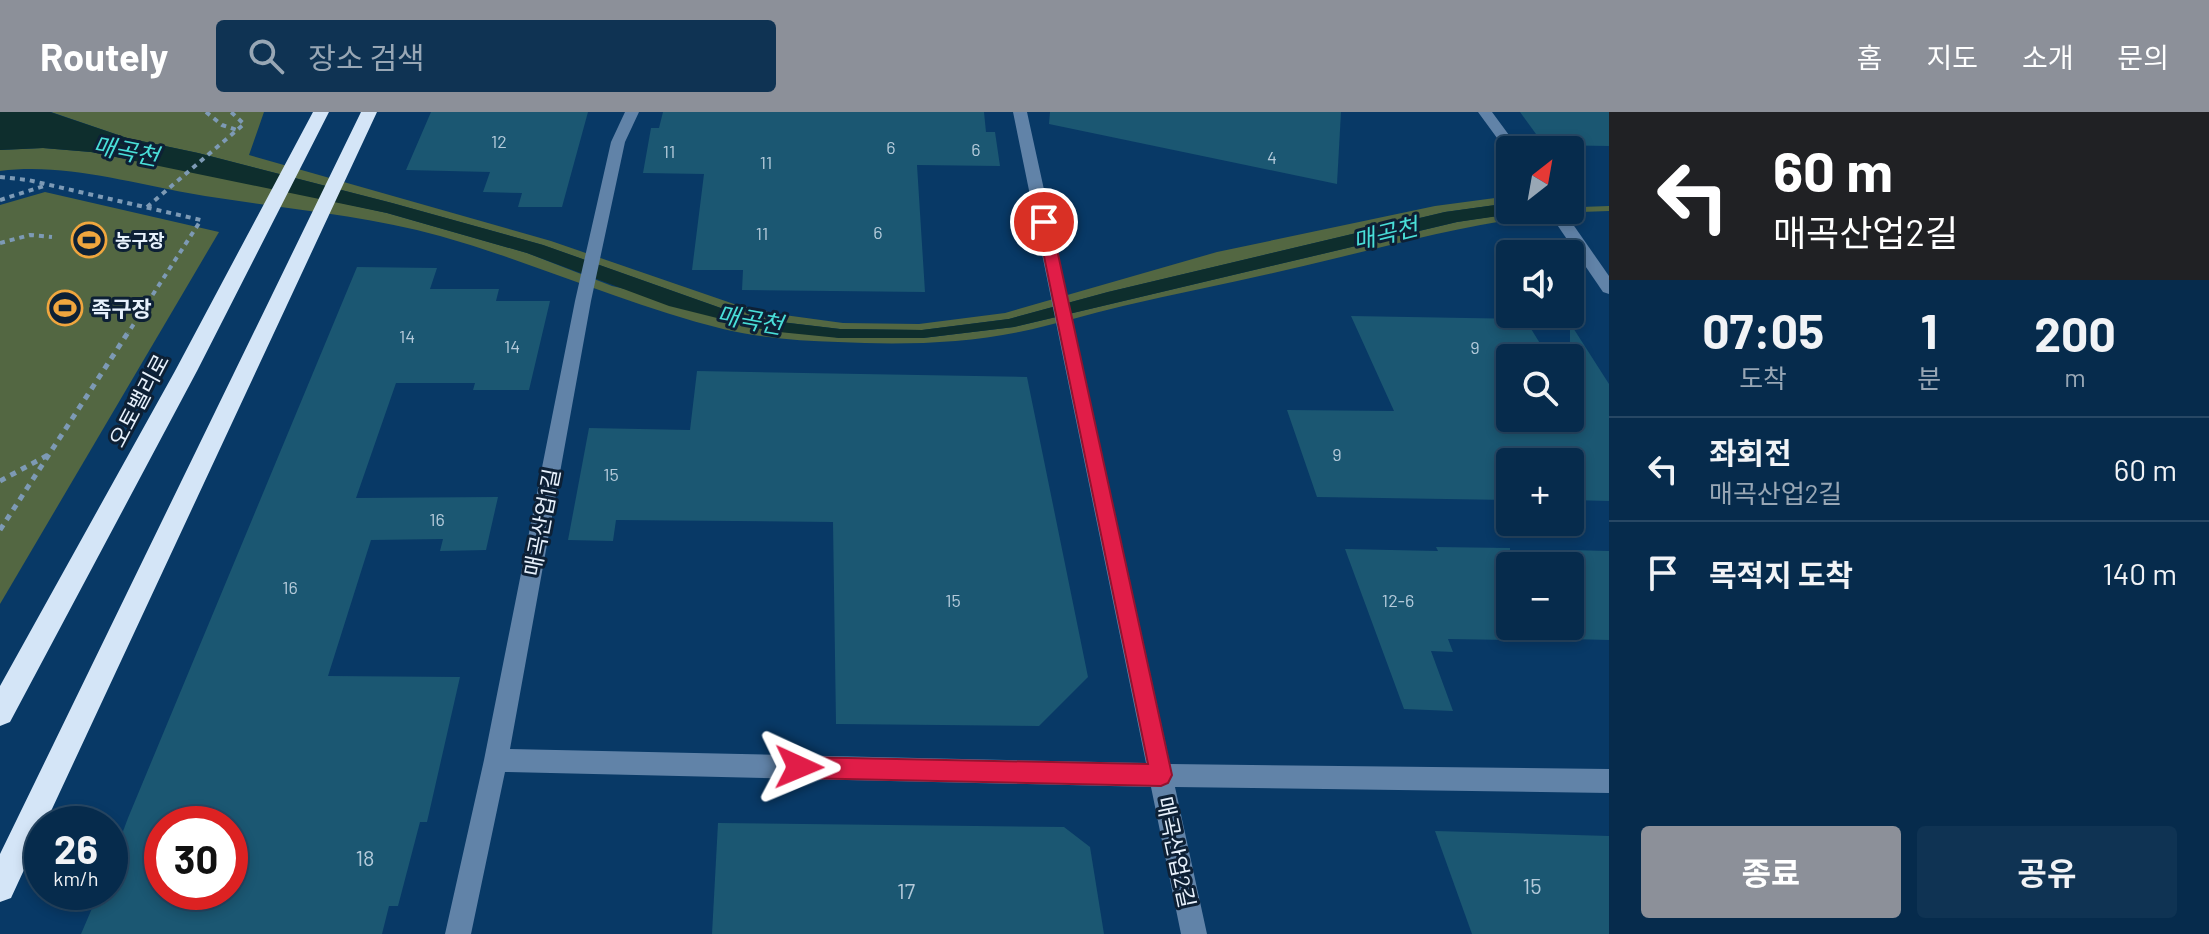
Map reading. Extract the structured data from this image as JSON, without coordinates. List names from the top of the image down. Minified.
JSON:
{"streets":{"highway":["오토밸리로"],"street":["매곡산업1길","매곡산업2길"]},"water":["매곡천"],"places":{"sports":["농구장","족구장"]},"house_numbers":["12","6","6","11","4","11","6","11","14","14","9","9","15","16","16","15","12-6","18","15","17"],"north":"top right","page":{"header":"Routely","search":"장소 검색","nav":["홈","지도","소개","문의"],"turn":["60 m","매곡산업2길"],"map_buttons":["+","−"],"eta":["07:05","도착","1","분","200","m"],"list":[{"name":"좌회전","note":"매곡산업2길","value":"60 m"},{"name":"목적지 도착","value":"140 m"}],"speed":"26 km/h","limit":"30","buttons":["종료","공유"]}}
